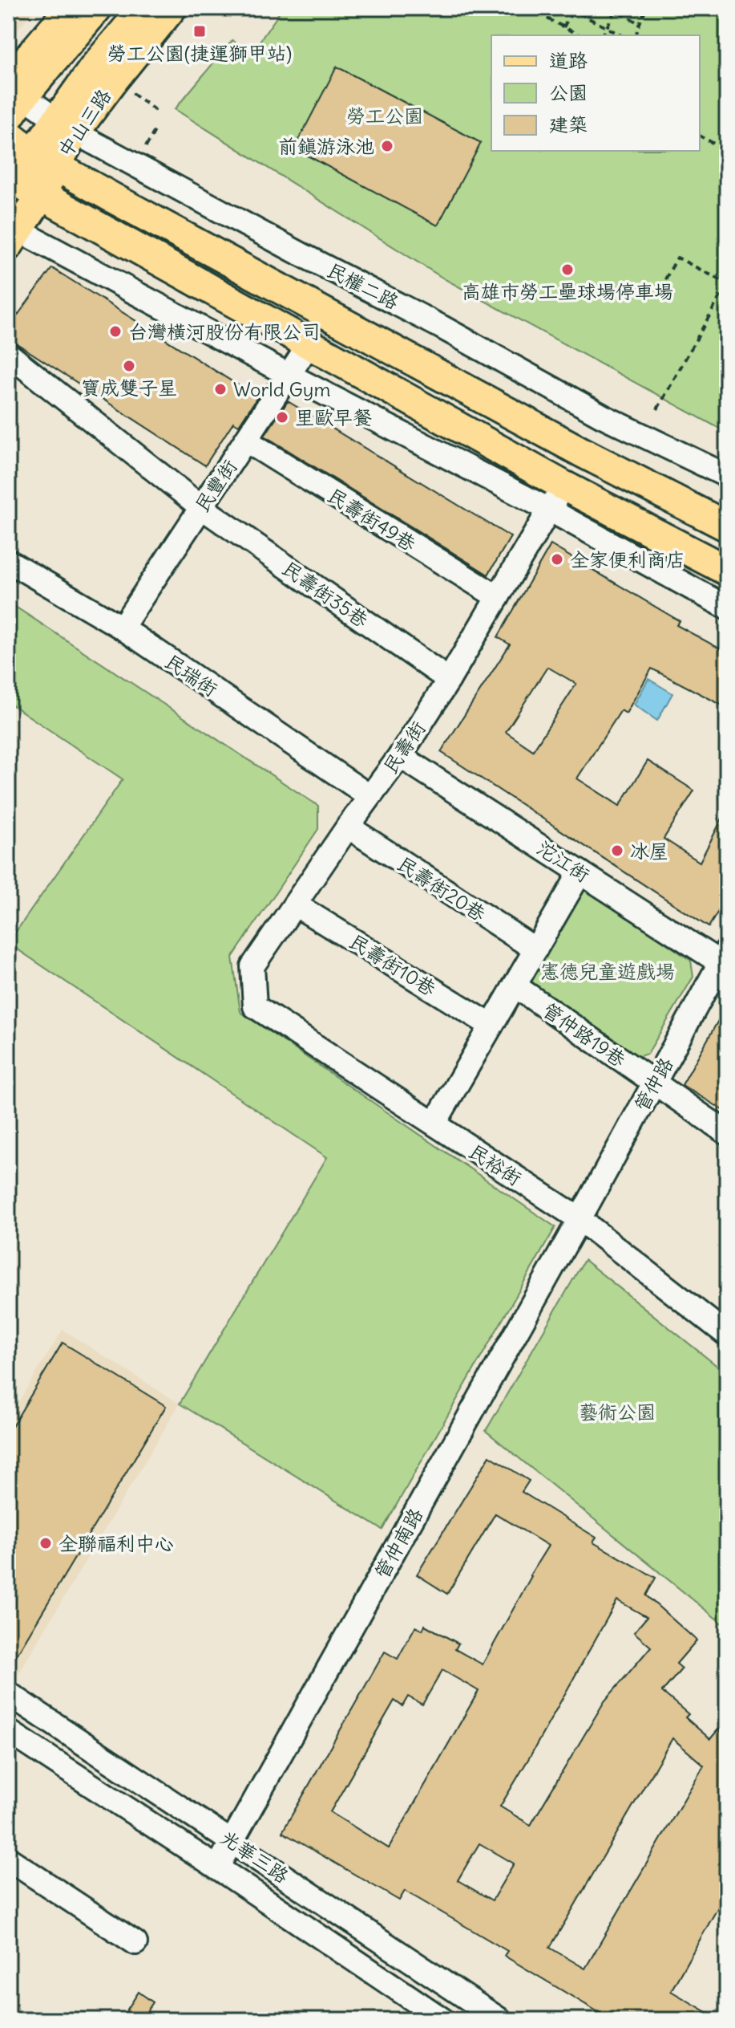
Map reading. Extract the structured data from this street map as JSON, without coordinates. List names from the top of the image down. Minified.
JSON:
{"streets":{"main road":["中山三路"],"street":["民權二路","民豐街","民壽街49巷","民壽街35巷","民瑞街","民壽街","沱江街","民壽街20巷","民壽街10巷","管仲路19巷","管仲路","民裕街","管仲南路","光華三路"]},"crossings":[["中山三路","民權二路"],["民豐街","民壽街49巷"],["民豐街","民壽街35巷"],["民豐街","民瑞街"],["民壽街49巷","民壽街"],["民壽街35巷","民壽街"],["民瑞街","民壽街"],["民壽街","沱江街"],["民壽街","民壽街20巷"],["民壽街","民壽街10巷"],["民壽街","民裕街"],["沱江街","管仲路"],["管仲路19巷","管仲路"],["管仲路","民裕街"],["管仲路","管仲南路"],["民裕街","管仲南路"],["管仲南路","光華三路"]],"parks":["勞工公園","憲德兒童遊戲場","藝術公園"],"places":{"transit":["勞工公園(捷運獅甲站)"],"other":["前鎮游泳池","高雄市勞工壘球場停車場","台灣橫河股份有限公司","寶成雙子星","World Gym","里歐早餐","全家便利商店","冰屋","全聯福利中心"]},"legend":["道路","公園","建築"]}
